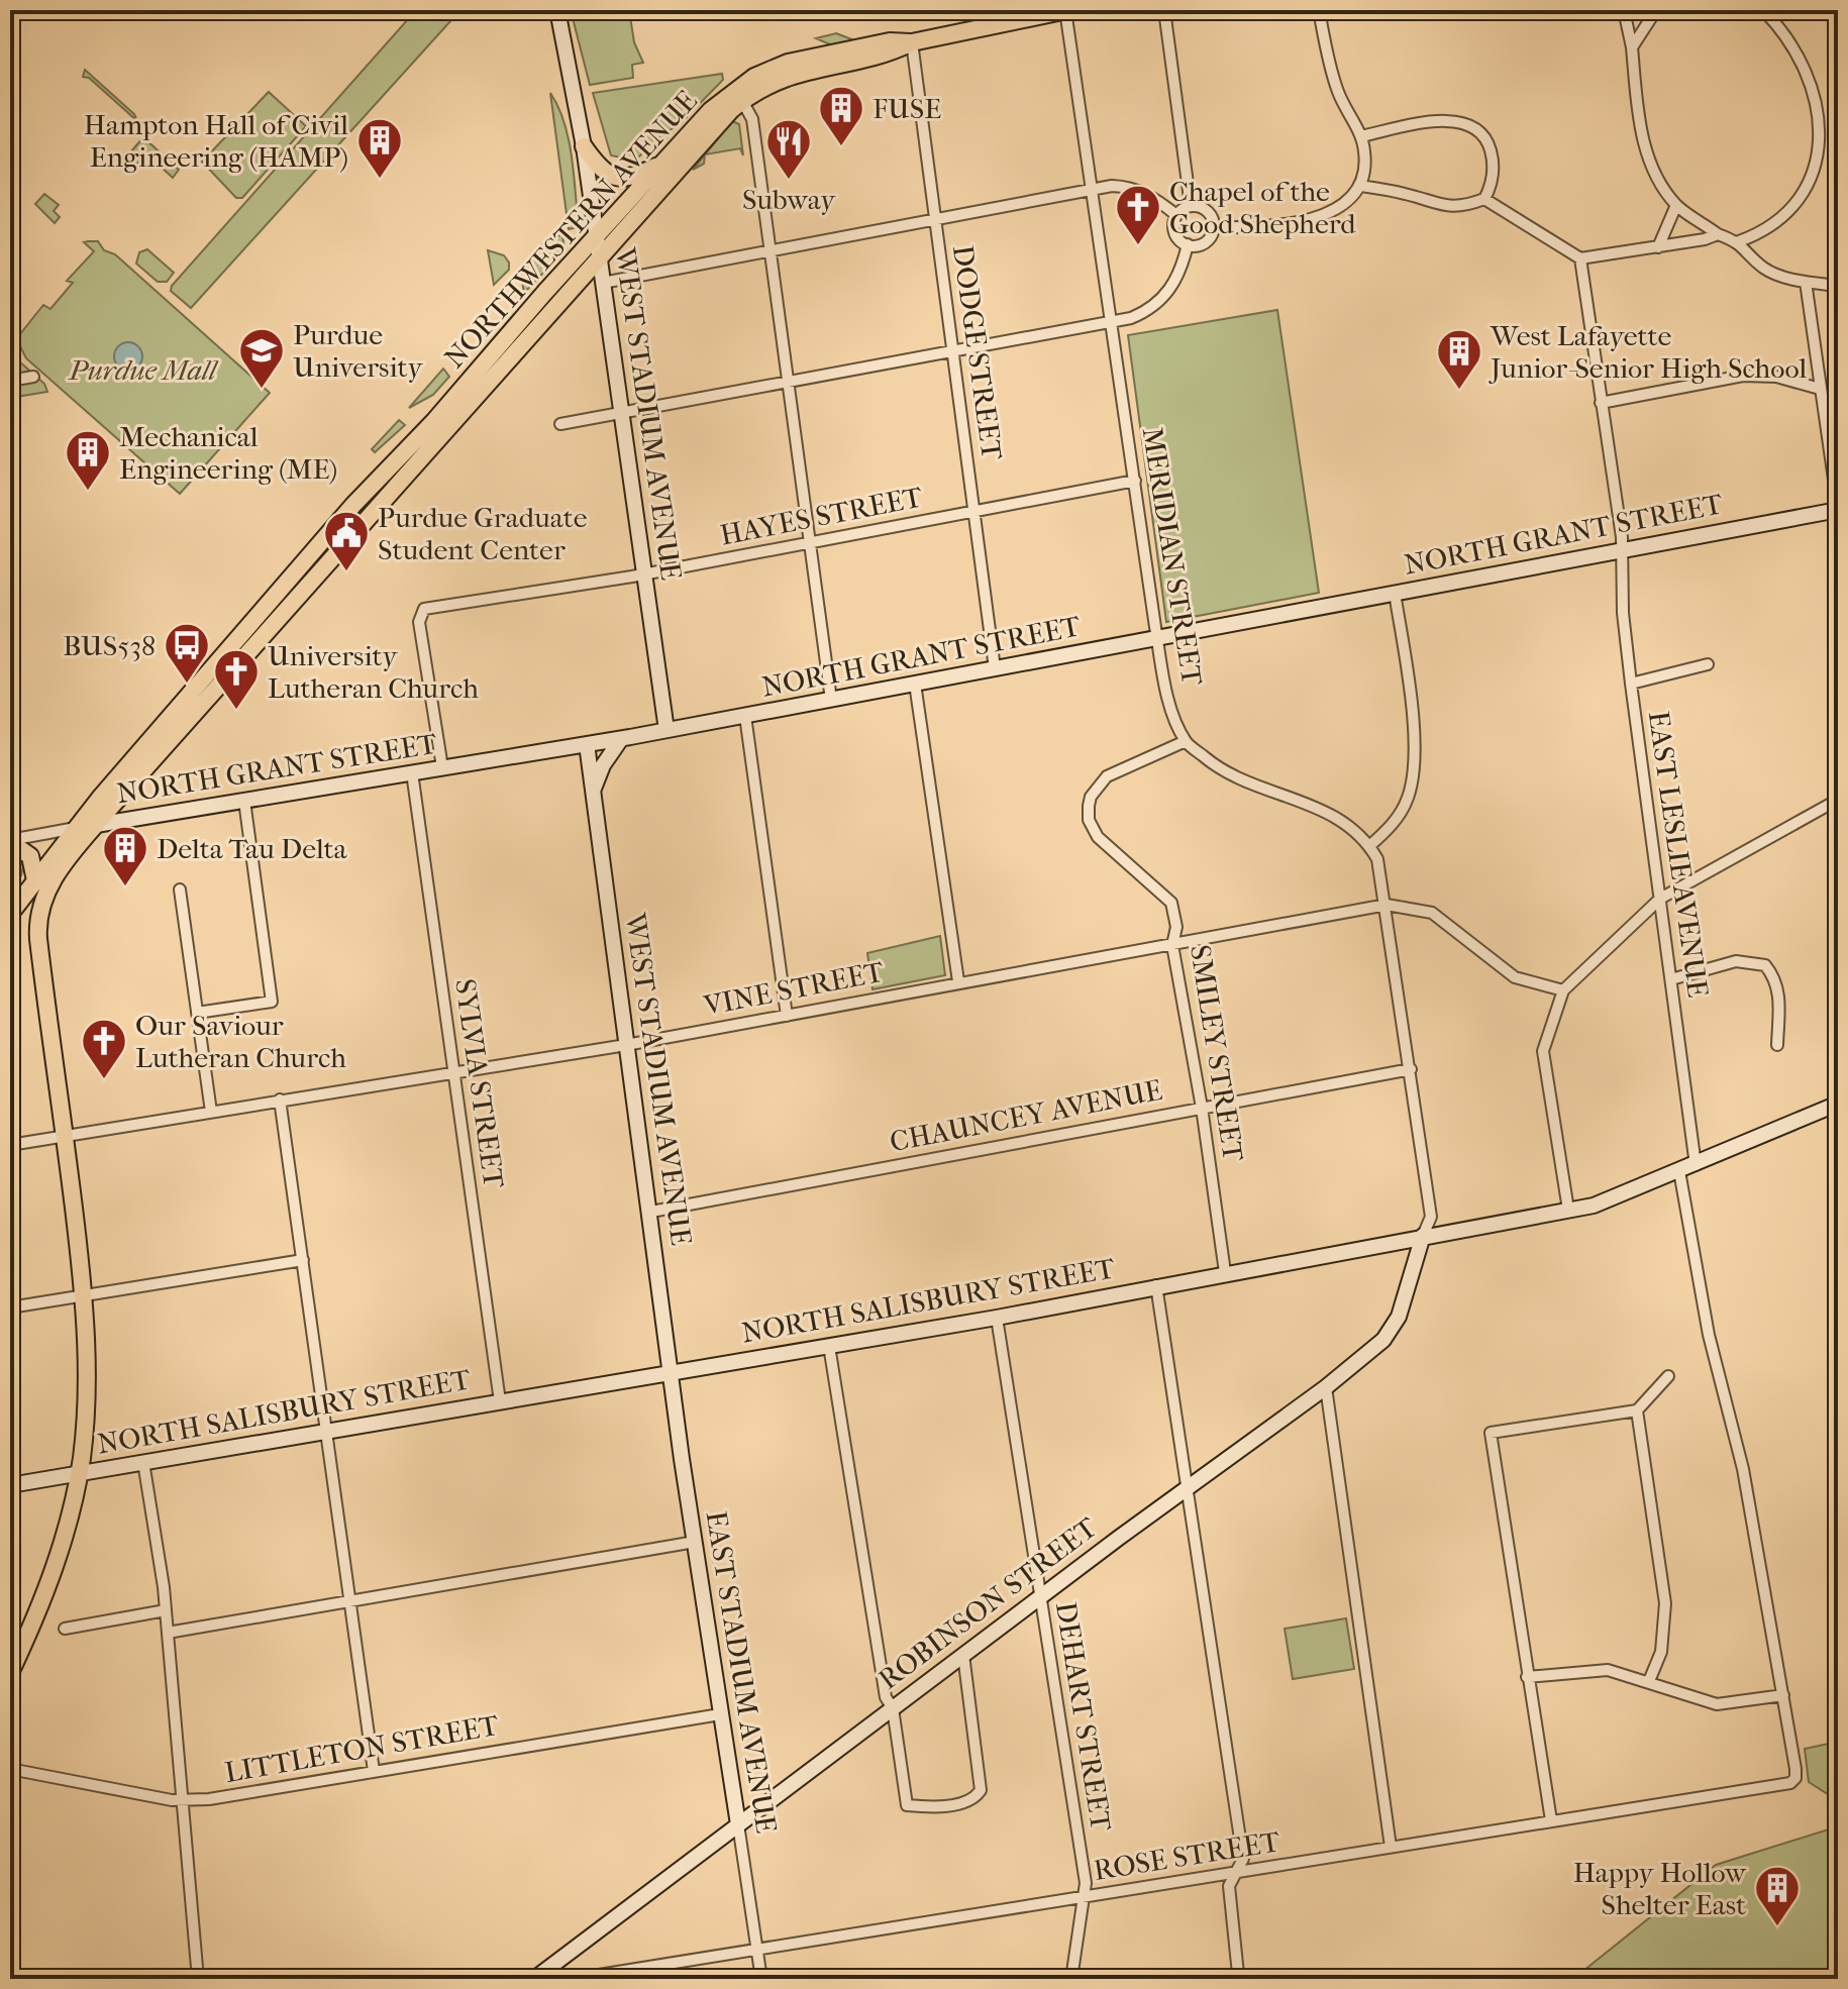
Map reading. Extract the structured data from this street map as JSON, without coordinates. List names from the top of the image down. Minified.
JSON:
{"streets":{"main road":["NORTHWESTERN AVENUE"],"street":["DODGE STREET","WEST STADIUM AVENUE","HAYES STREET","NORTH GRANT STREET","MERIDIAN STREET","EAST LESLIE AVENUE","VINE STREET","SMILEY STREET","SYLVIA STREET","CHAUNCEY AVENUE","NORTH SALISBURY STREET","ROBINSON STREET","EAST STADIUM AVENUE","DEHART STREET","LITTLETON STREET","ROSE STREET"]},"crossings":[["NORTHWESTERN AVENUE","DODGE STREET"],["NORTHWESTERN AVENUE","WEST STADIUM AVENUE"],["NORTHWESTERN AVENUE","NORTH GRANT STREET"],["NORTHWESTERN AVENUE","MERIDIAN STREET"],["NORTHWESTERN AVENUE","VINE STREET"],["NORTHWESTERN AVENUE","NORTH SALISBURY STREET"],["DODGE STREET","HAYES STREET"],["DODGE STREET","NORTH GRANT STREET"],["WEST STADIUM AVENUE","HAYES STREET"],["WEST STADIUM AVENUE","NORTH GRANT STREET"],["WEST STADIUM AVENUE","VINE STREET"],["WEST STADIUM AVENUE","CHAUNCEY AVENUE"],["WEST STADIUM AVENUE","NORTH SALISBURY STREET"],["WEST STADIUM AVENUE","EAST STADIUM AVENUE"],["HAYES STREET","NORTH GRANT STREET"],["HAYES STREET","MERIDIAN STREET"],["NORTH GRANT STREET","MERIDIAN STREET"],["NORTH GRANT STREET","EAST LESLIE AVENUE"],["NORTH GRANT STREET","SYLVIA STREET"],["MERIDIAN STREET","SMILEY STREET"],["EAST LESLIE AVENUE","NORTH SALISBURY STREET"],["VINE STREET","SMILEY STREET"],["VINE STREET","SYLVIA STREET"],["SMILEY STREET","CHAUNCEY AVENUE"],["SMILEY STREET","NORTH SALISBURY STREET"],["SYLVIA STREET","NORTH SALISBURY STREET"],["NORTH SALISBURY STREET","ROBINSON STREET"],["NORTH SALISBURY STREET","EAST STADIUM AVENUE"],["NORTH SALISBURY STREET","DEHART STREET"],["ROBINSON STREET","EAST STADIUM AVENUE"],["ROBINSON STREET","DEHART STREET"],["EAST STADIUM AVENUE","LITTLETON STREET"],["EAST STADIUM AVENUE","ROSE STREET"],["DEHART STREET","ROSE STREET"]],"parks":["Purdue Mall"],"places":{"building":["FUSE","Hampton Hall of Civil Engineering (HAMP)","West Lafayette Junior-Senior High School","Mechanical Engineering (ME)","Delta Tau Delta","Happy Hollow Shelter East"],"restaurant":["Subway"],"church":["Chapel of the Good Shepherd","University Lutheran Church","Our Saviour Lutheran Church"],"school or university":["Purdue University"],"public building":["Purdue Graduate Student Center"],"bus stop":["BUS538"]}}
